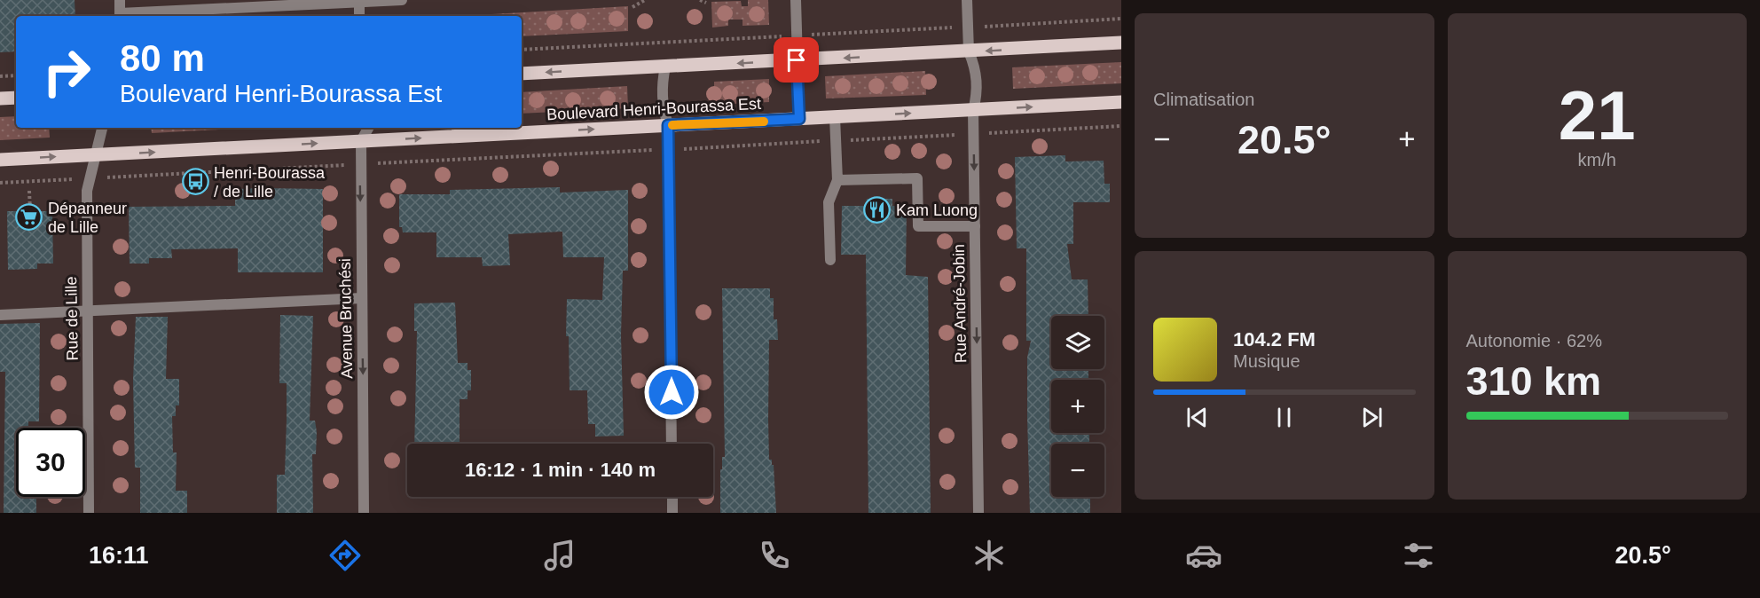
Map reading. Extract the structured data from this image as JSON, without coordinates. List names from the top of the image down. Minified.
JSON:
{"streets":{"main road":["Boulevard Henri-Bourassa Est"],"street":["Rue André-Jobin","Rue de Lille","Avenue Bruchési"]},"crossings":[["Boulevard Henri-Bourassa Est","Rue André-Jobin"],["Boulevard Henri-Bourassa Est","Rue de Lille"],["Boulevard Henri-Bourassa Est","Avenue Bruchési"]],"one_way":["Rue André-Jobin","Avenue Bruchési"],"places":{"bus stop":["Henri-Bourassa / de Lille"],"restaurant":["Kam Luong"],"supermarket":["Dépanneur de Lille"]},"page":{"tile":["Climatisation",["21","km/h"],["Autonomie · 62%","310 km"]],"turn":["80 m","Boulevard Henri-Bourassa Est"],"heat":["−","20.5°","+"],"map_buttons":["+","−"],"song":["104.2 FM","Musique"],"limit":"30","trip":"16:12 · 1 min · 140 m","tabs":["16:11","20.5°"]}}
